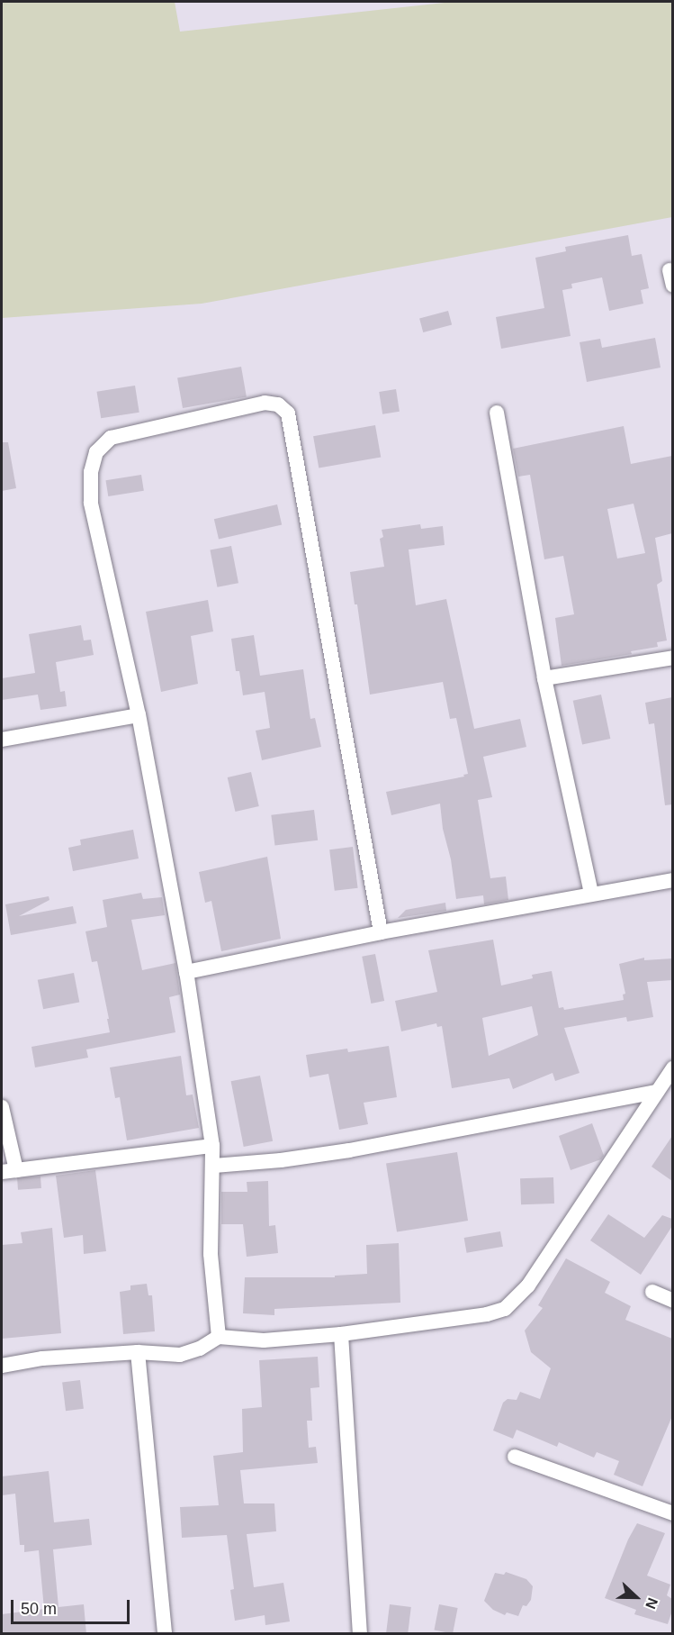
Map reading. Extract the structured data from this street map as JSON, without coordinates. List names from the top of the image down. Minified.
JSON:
{"scale_bar":"50 m","north":"right"}
